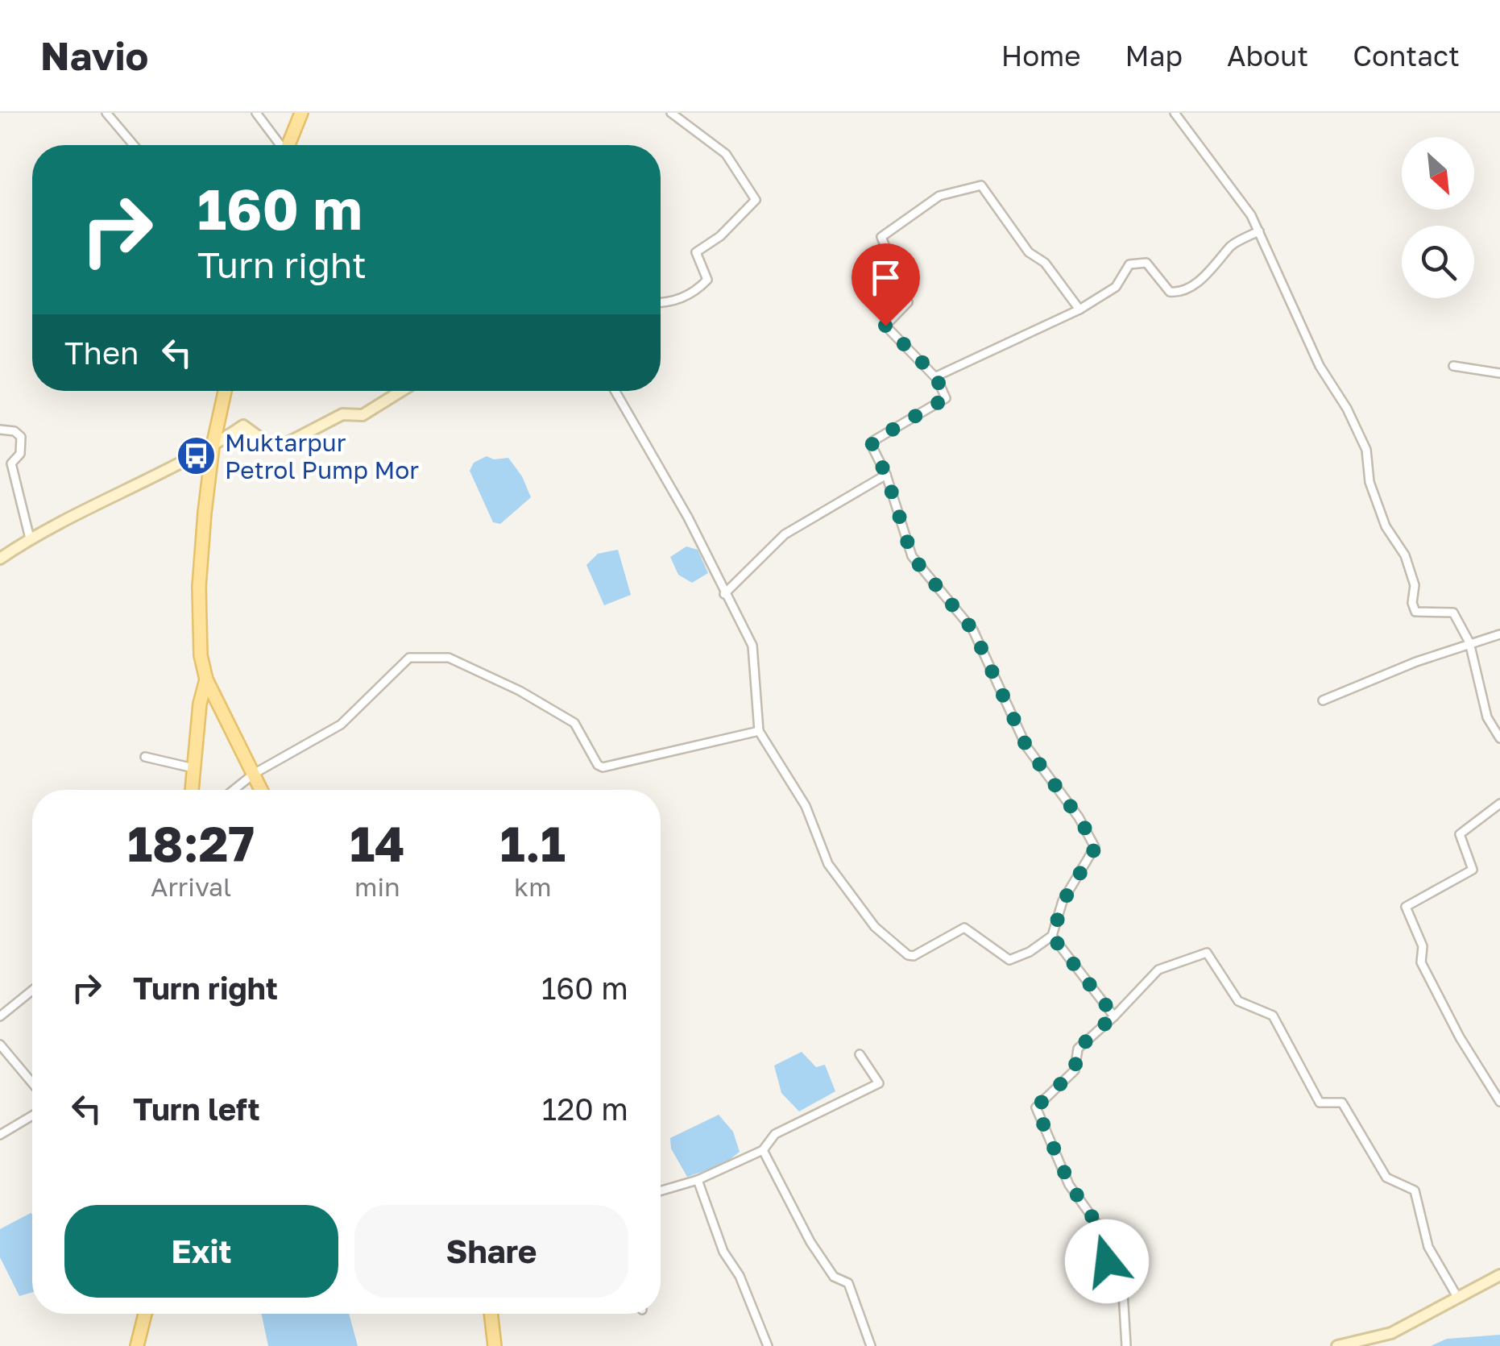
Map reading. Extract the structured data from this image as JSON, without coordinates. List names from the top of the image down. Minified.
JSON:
{"places":{"bus stop":["Muktarpur Petrol Pump Mor"]},"north":"bottom right","page":{"header":"Navio","nav":["Home","Map","About","Contact"],"turn":["160 m","Turn right"],"then":"Then","eta":["18:27","Arrival","14","min","1.1","km"],"list":[{"name":"Turn right","value":"160 m"},{"name":"Turn left","value":"120 m"}],"buttons":["Exit","Share"]}}
